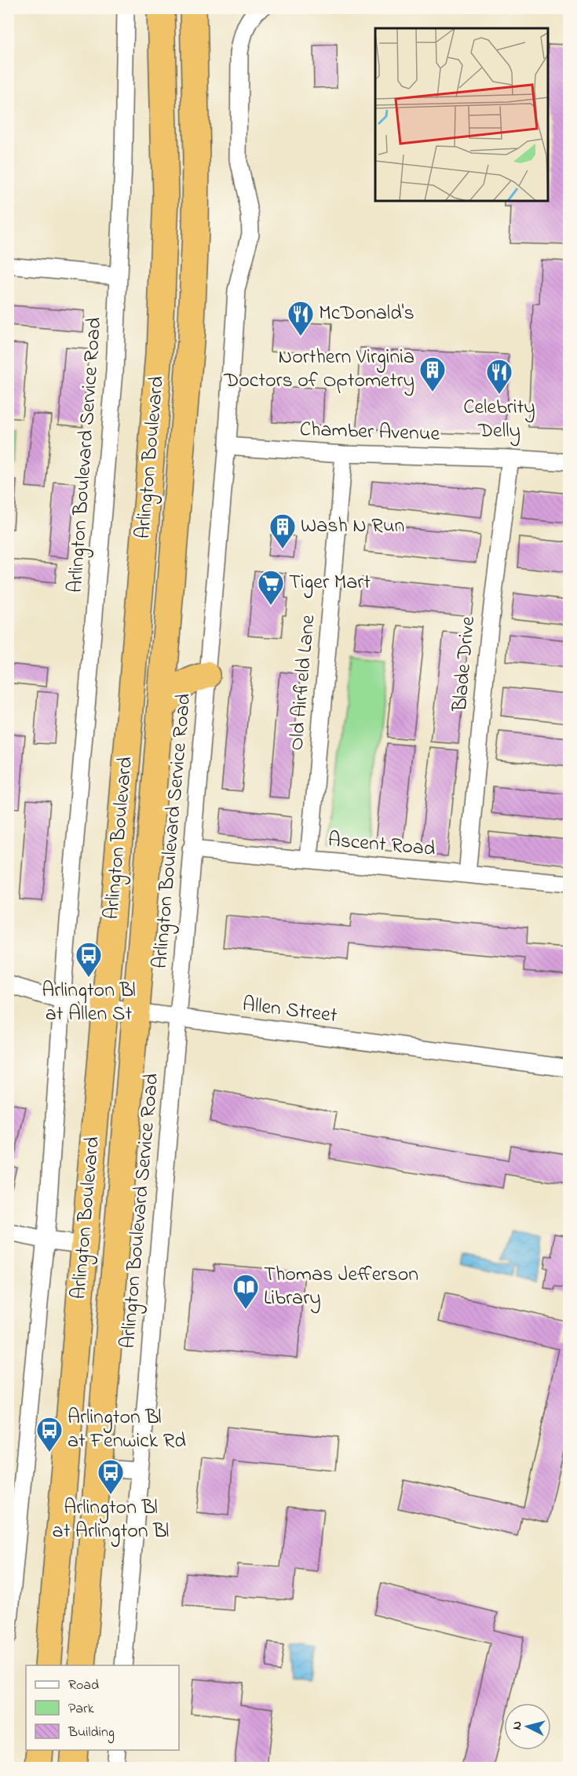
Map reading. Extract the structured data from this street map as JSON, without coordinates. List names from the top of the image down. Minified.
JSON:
{"streets":{"highway":["Arlington Boulevard"],"street":["Chamber Avenue","Arlington Boulevard Service Road","Blade Drive","Old Airfield Lane","Ascent Road","Allen Street"]},"crossings":[["Chamber Avenue","Arlington Boulevard Service Road"],["Chamber Avenue","Blade Drive"],["Chamber Avenue","Old Airfield Lane"],["Arlington Boulevard Service Road","Ascent Road"],["Arlington Boulevard Service Road","Allen Street"],["Arlington Boulevard","Allen Street"],["Blade Drive","Ascent Road"],["Old Airfield Lane","Ascent Road"]],"places":{"restaurant":["McDonald's","Celebrity Delly"],"building":["Northern Virginia Doctors of Optometry","Wash N Run"],"supermarket":["Tiger Mart"],"bus stop":["Arlington Bl at Allen St","Arlington Bl at Fenwick Rd","Arlington Bl at Arlington Bl"],"library":["Thomas Jefferson Library"]},"legend":["Road","Park","Building"],"north":"left"}
